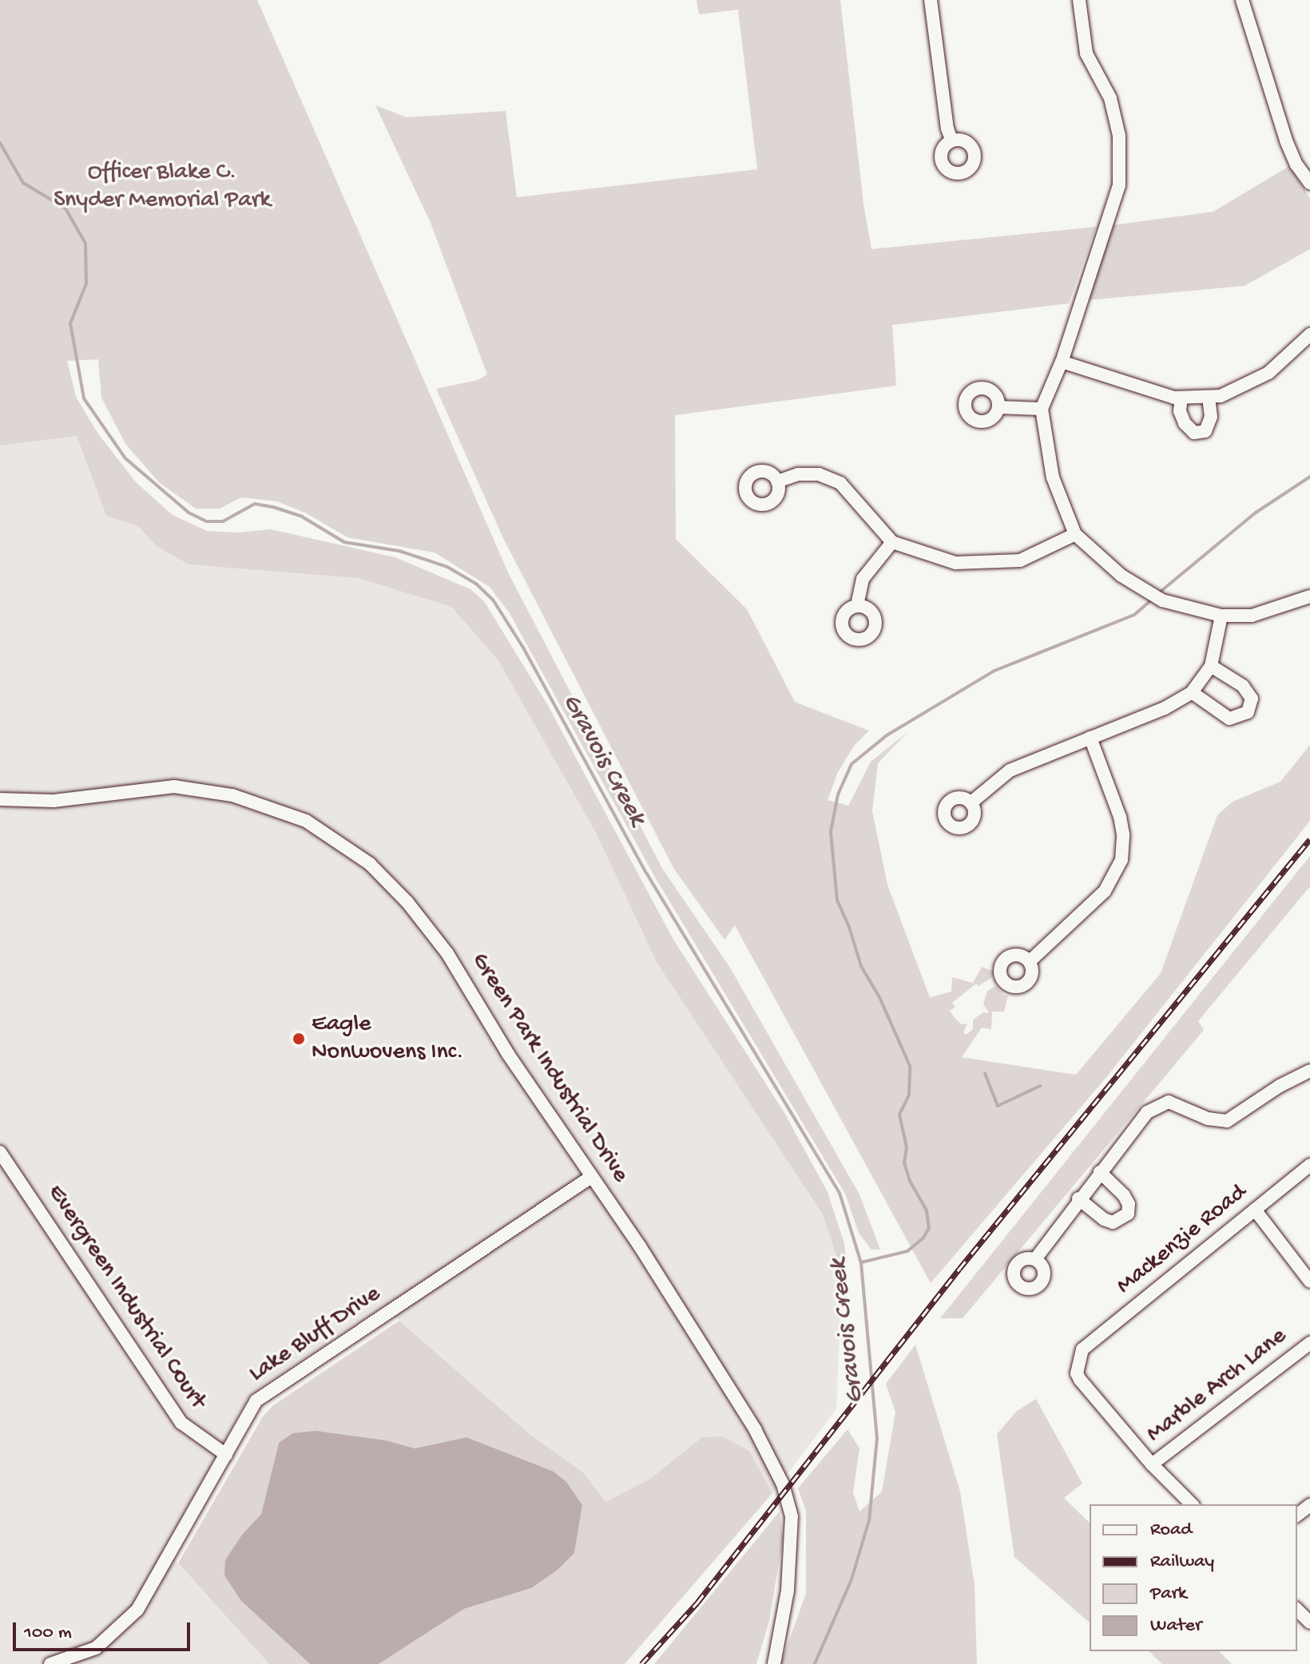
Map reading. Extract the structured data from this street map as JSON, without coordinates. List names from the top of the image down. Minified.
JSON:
{"streets":{"street":["Green Park Industrial Drive","Mackenzie Road","Evergreen Industrial Court","Lake Bluff Drive","Marble Arch Lane"]},"crossings":[["Green Park Industrial Drive","Lake Bluff Drive"],["Mackenzie Road","Marble Arch Lane"],["Evergreen Industrial Court","Lake Bluff Drive"]],"water":["Gravois Creek"],"parks":["Officer Blake C. Snyder Memorial Park"],"places":["Eagle Nonwovens Inc."],"legend":["Road","Railway","Park","Water"],"scale_bar":"100 m"}
